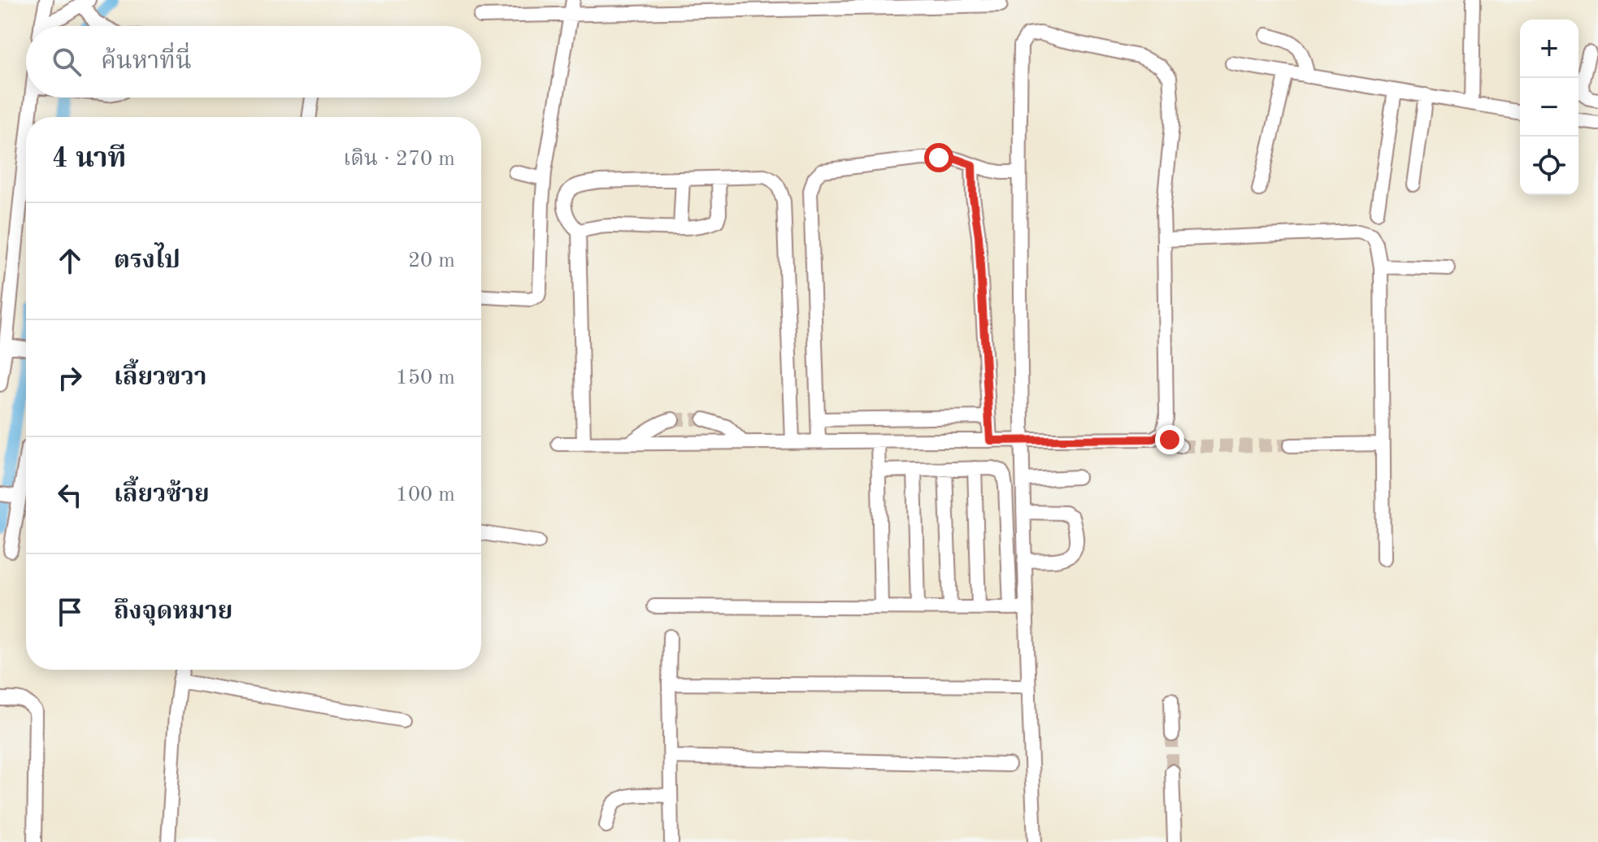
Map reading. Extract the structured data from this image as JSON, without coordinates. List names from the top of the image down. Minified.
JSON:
{"page":{"map_buttons":["+","−"],"search":"ค้นหาที่นี่","heading":["4 นาที","เดิน · 270 m"],"list":[["ตรงไป","20 m"],["เลี้ยวขวา","150 m"],["เลี้ยวซ้าย","100 m"],"ถึงจุดหมาย"]}}
